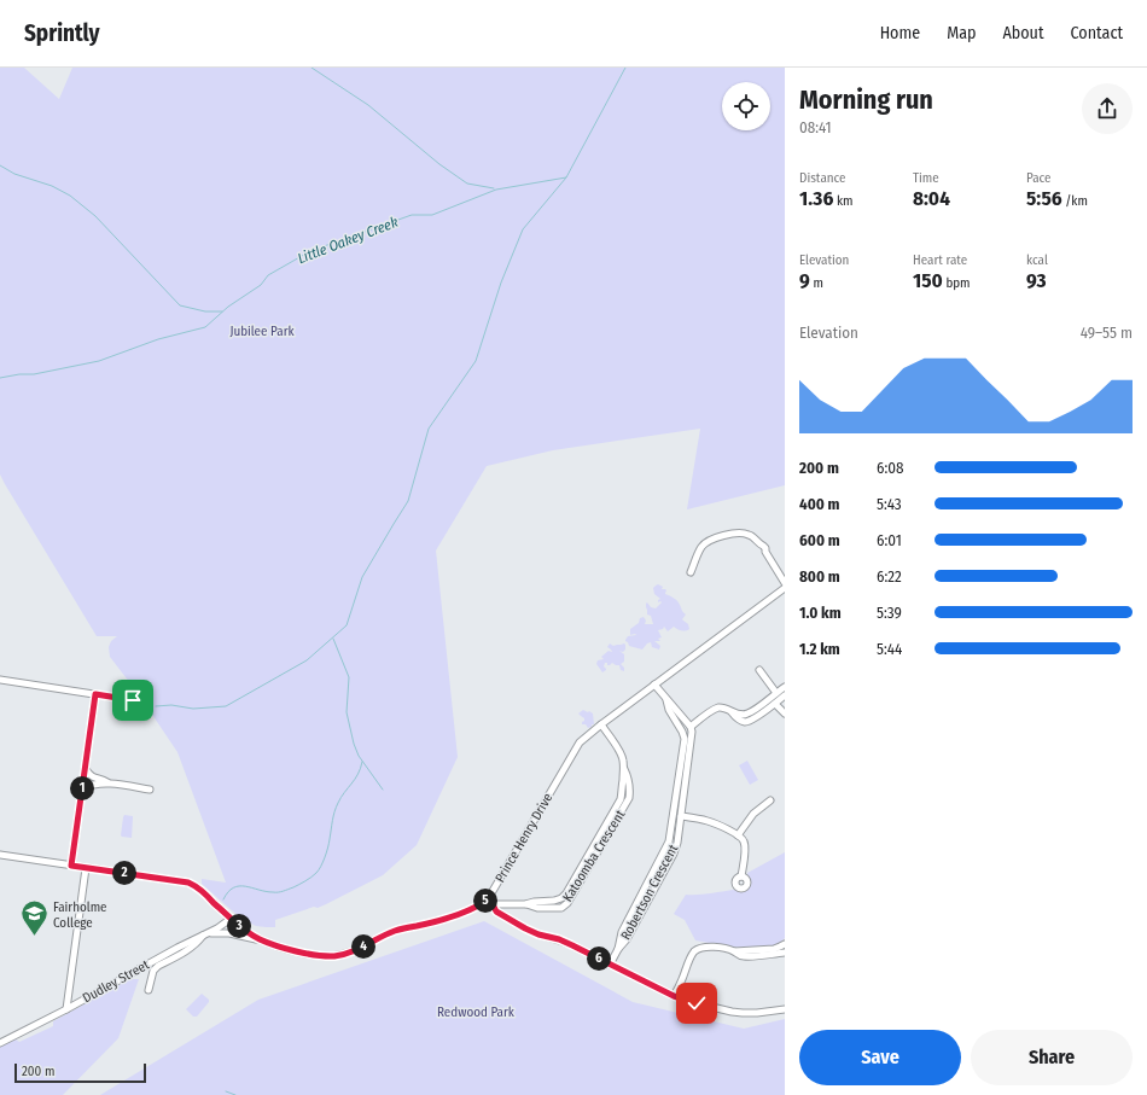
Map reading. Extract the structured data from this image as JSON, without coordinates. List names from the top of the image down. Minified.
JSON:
{"streets":{"street":["Prince Henry Drive","Katoomba Crescent","Robertson Crescent","Dudley Street"]},"crossings":[["Prince Henry Drive","Katoomba Crescent"],["Prince Henry Drive","Robertson Crescent"]],"water":["Little Oakey Creek"],"parks":["Jubilee Park","Redwood Park"],"places":{"school or university":["Fairholme College"]},"scale_bar":"200 m","page":{"header":"Sprintly","nav":["Home","Map","About","Contact"],"heading":["Morning run","08:41"],"stats":[["Distance","1.36 km"],["Time","8:04"],["Pace","5:56 /km"],["Elevation","9 m"],["Heart rate","150 bpm"],["kcal","93"]],"chart":["Elevation","49–55 m"],"list":[{"name":"200 m","note":"6:08"},{"name":"400 m","note":"5:43"},{"name":"600 m","note":"6:01"},{"name":"800 m","note":"6:22"},{"name":"1.0 km","note":"5:39"},{"name":"1.2 km","note":"5:44"}],"pins":["1","2","5","3","4","6"],"buttons":["Save","Share"],"scale":"200 m"}}
